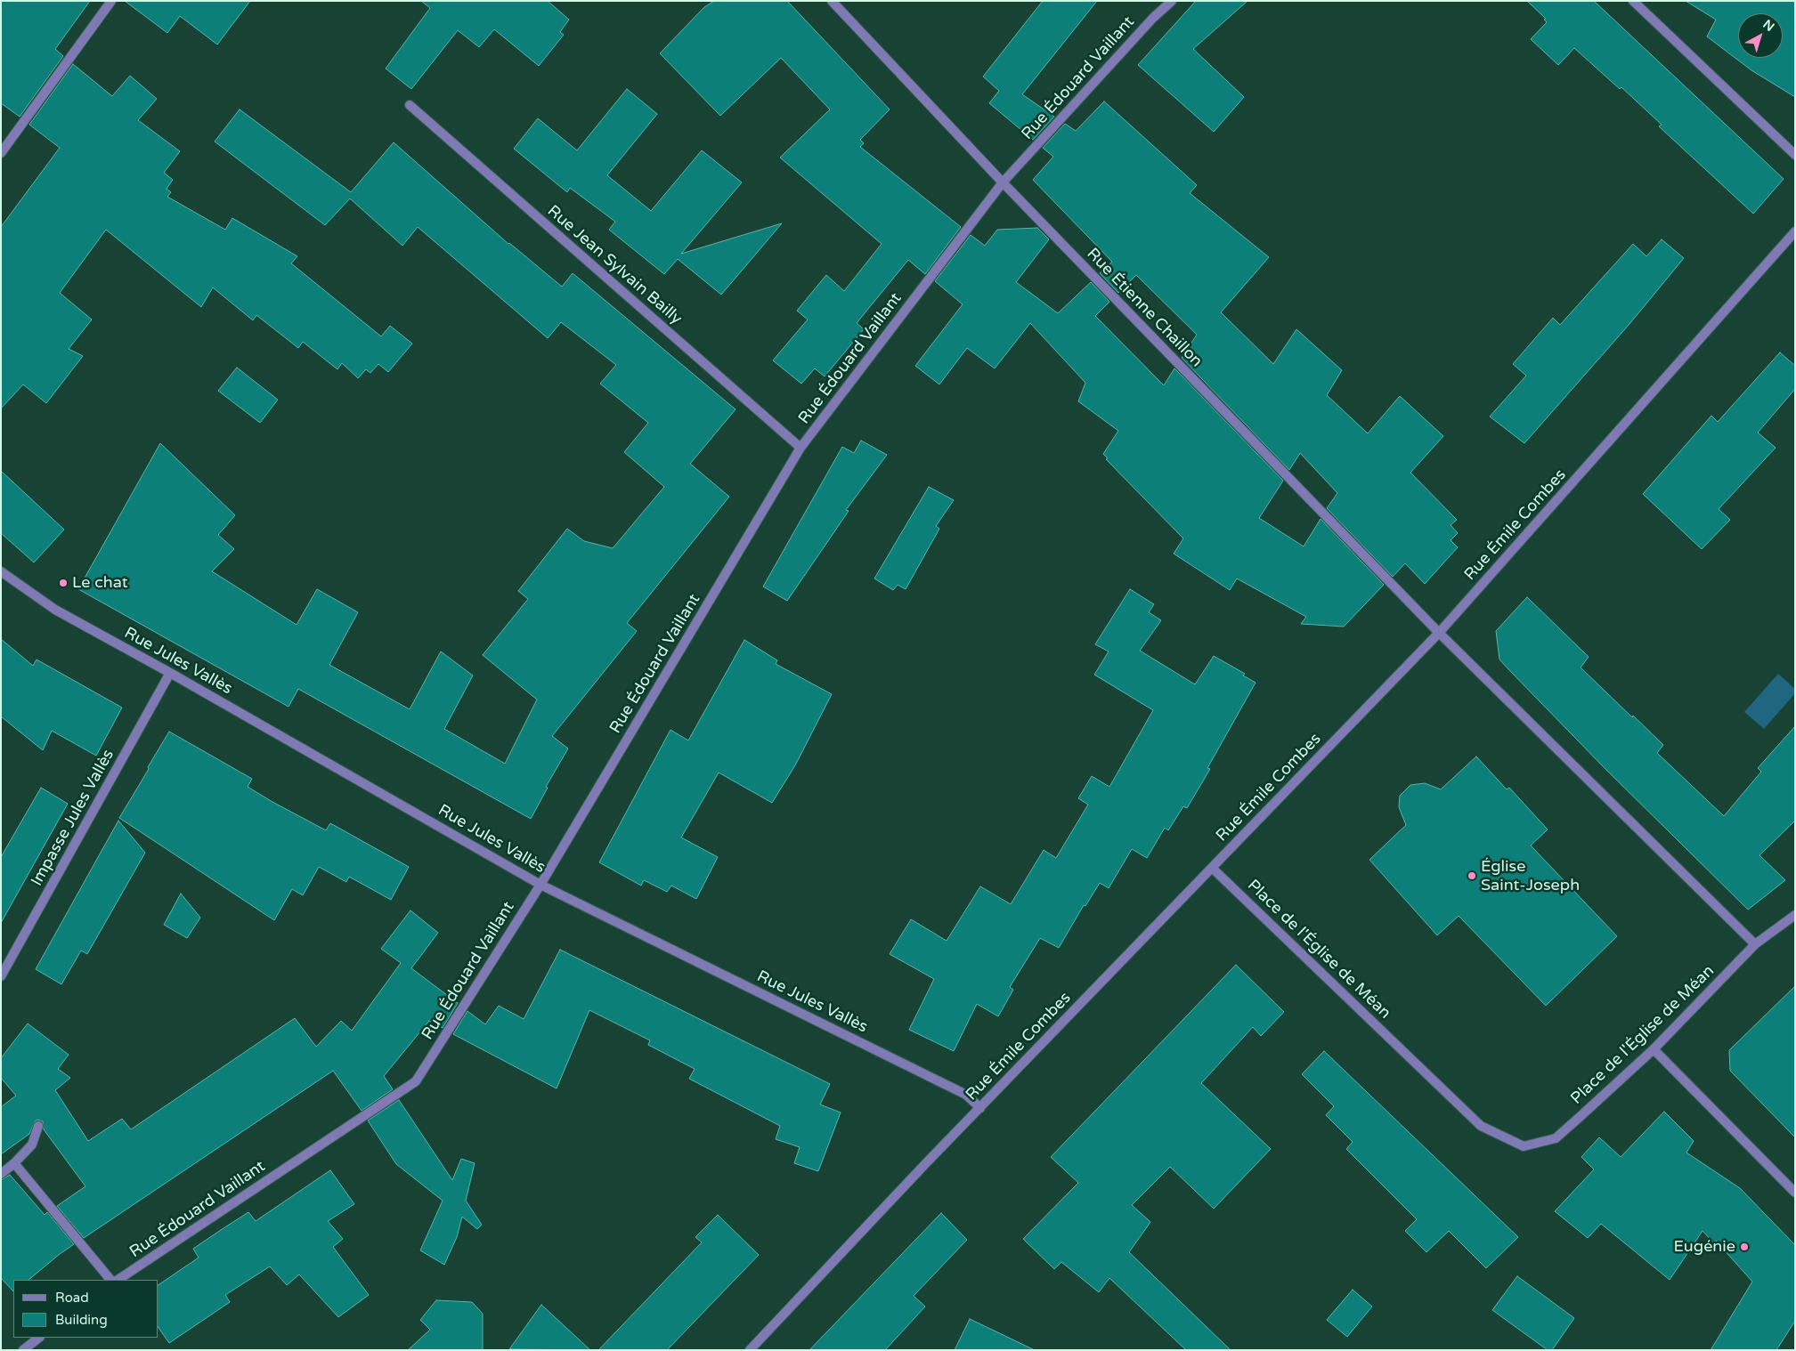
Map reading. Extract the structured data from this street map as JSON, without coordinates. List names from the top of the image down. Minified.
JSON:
{"streets":{"street":["Rue Édouard Vaillant","Rue Jean Sylvain Bailly","Rue Étienne Chaillon","Rue Émile Combes","Rue Jules Vallès","Impasse Jules Vallès","Place de l'Église de Méan"]},"crossings":[["Rue Édouard Vaillant","Rue Jean Sylvain Bailly"],["Rue Édouard Vaillant","Rue Étienne Chaillon"],["Rue Édouard Vaillant","Rue Jules Vallès"],["Rue Étienne Chaillon","Rue Émile Combes"],["Rue Émile Combes","Rue Jules Vallès"],["Rue Émile Combes","Place de l'Église de Méan"],["Rue Jules Vallès","Impasse Jules Vallès"]],"places":["Le chat","Église Saint-Joseph","Eugénie"],"legend":["Road","Building"],"north":"top right"}
